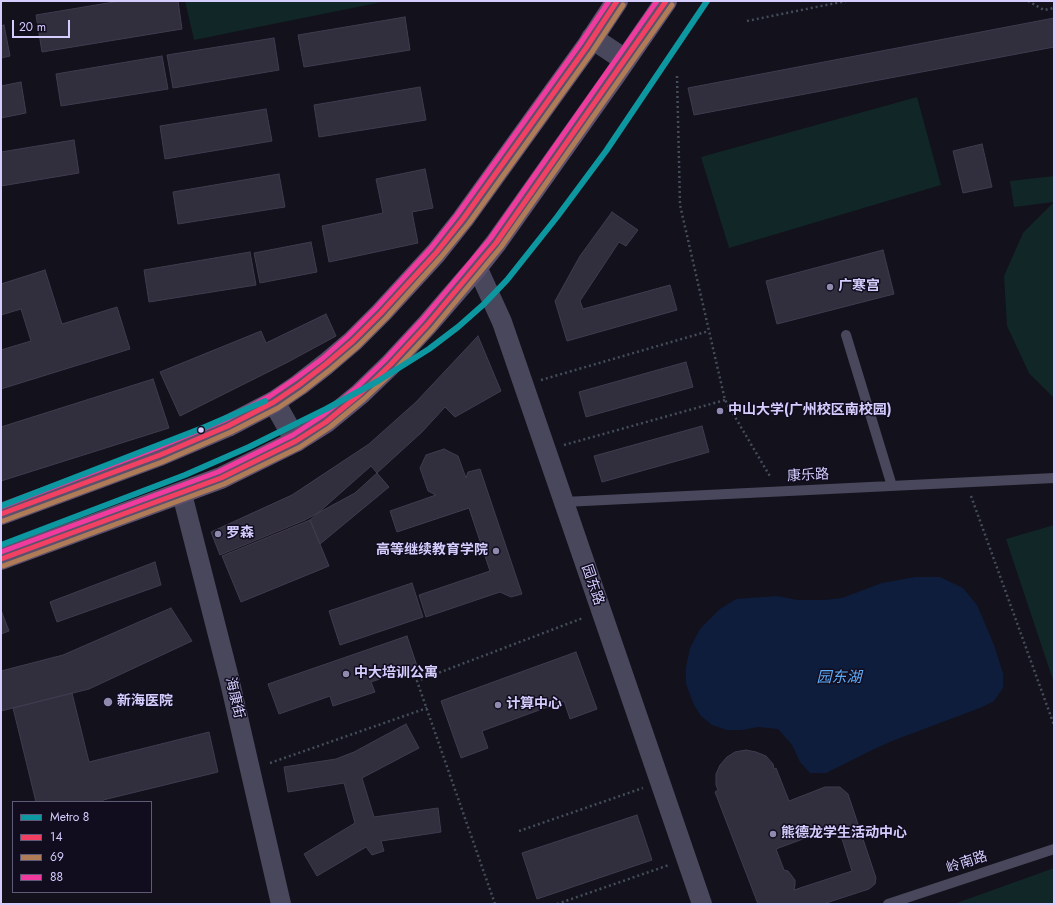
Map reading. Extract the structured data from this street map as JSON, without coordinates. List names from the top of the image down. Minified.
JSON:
{"streets":{"street":["园东路","海康街"],"lane":["康乐路","岭南路"]},"crossings":[["康乐路","园东路"]],"water":["园东湖"],"places":["广寒宫","中山大学(广州校区南校园)","罗森","高等继续教育学院","中大培训公寓","新海医院","计算中心","熊德龙学生活动中心"],"lines":["metro line 8","transit line 14","transit line 88","transit line 69"],"legend":["Metro 8","14","69","88"],"scale_bar":"20 m"}
